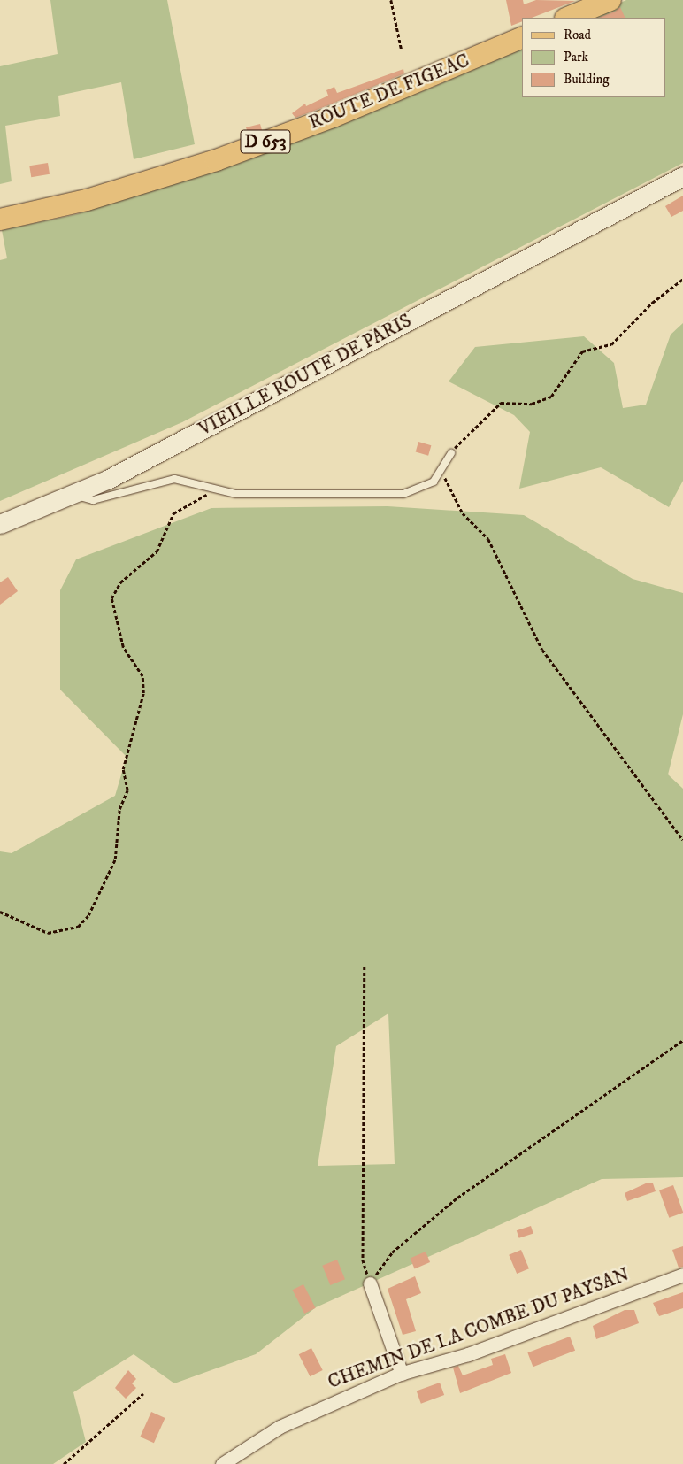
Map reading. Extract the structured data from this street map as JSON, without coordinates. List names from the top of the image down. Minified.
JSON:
{"streets":{"main road":["ROUTE DE FIGEAC","D 653"],"street":["VIEILLE ROUTE DE PARIS","CHEMIN DE LA COMBE DU PAYSAN"]},"legend":["Road","Park","Building"]}
